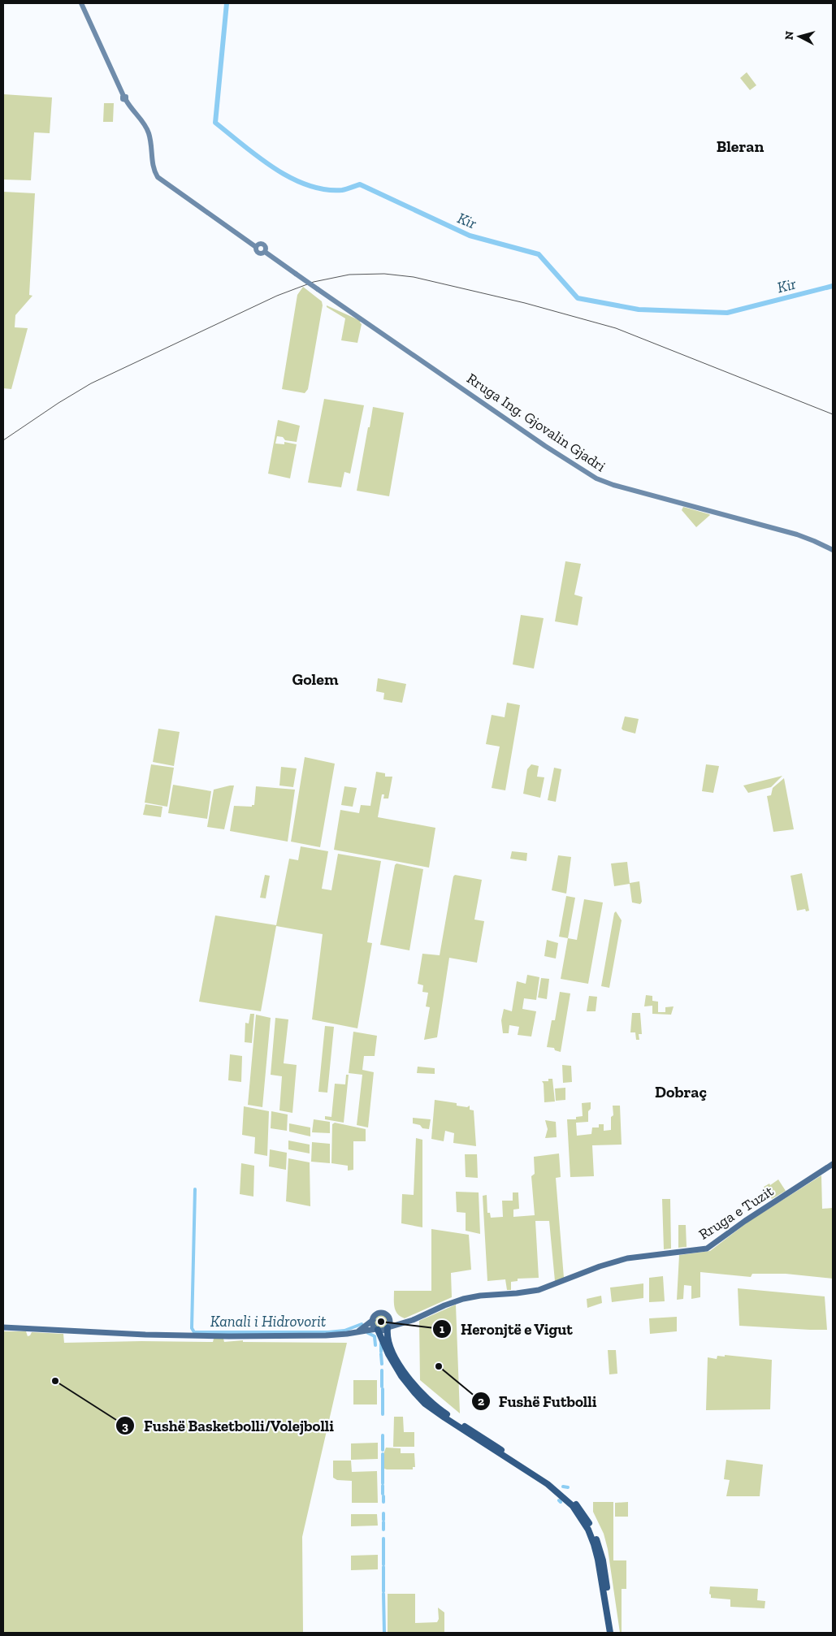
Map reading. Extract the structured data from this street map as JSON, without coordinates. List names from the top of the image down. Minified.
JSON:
{"streets":{"main road":["Rruga Ing. Gjovalin Gjadri","Rruga e Tuzit"]},"districts":["Bleran","Golem","Dobraç"],"water":["Kir","Kanali i Hidrovorit"],"places":["Heronjtë e Vigut","Fushë Futbolli","Fushë Basketbolli/Volejbolli"],"north":"left"}
